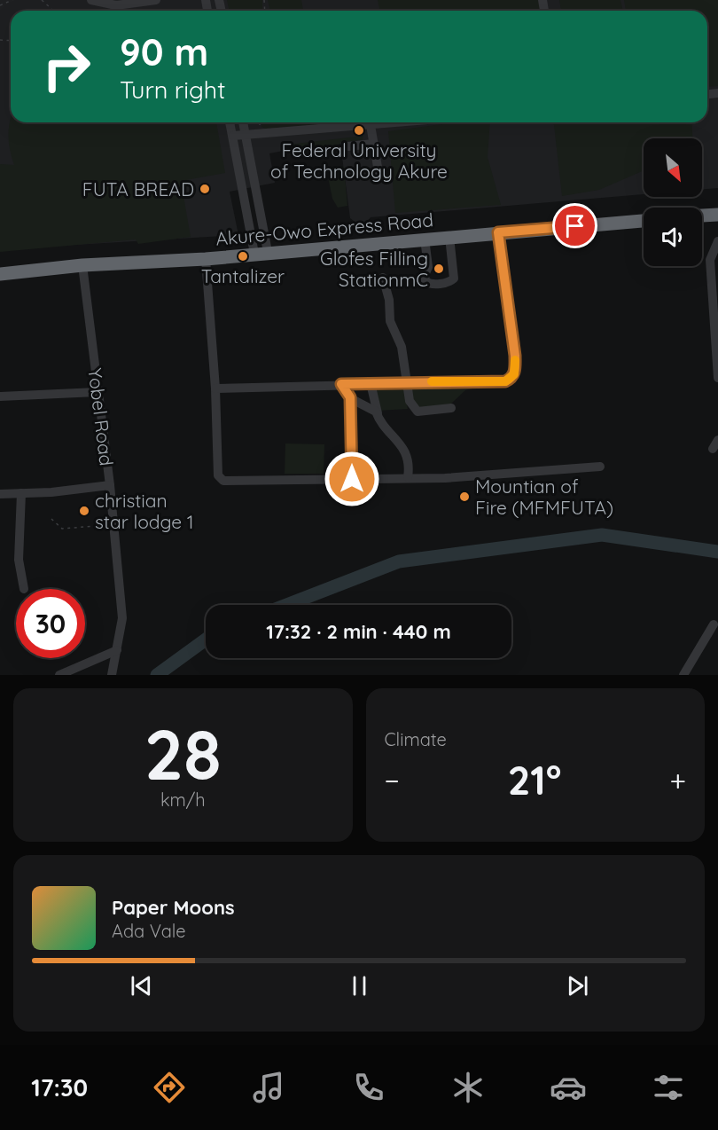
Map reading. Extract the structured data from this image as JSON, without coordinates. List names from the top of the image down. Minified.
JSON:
{"streets":{"highway":["Akure-Owo Express Road"],"street":["Yobel Road"]},"crossings":[["Akure-Owo Express Road","Yobel Road"]],"places":["Federal University of Technology Akure","FUTA BREAD","Tantalizer","Glofes Filling StationmC","Mountian of Fire (MFMFUTA)","christian star lodge 1"],"north":"bottom right","page":{"turn":["90 m","Turn right"],"limit":"30","trip":"17:32 · 2 min · 440 m","tile":[["28","km/h"],"Climate"],"heat":["−","21°","+"],"song":["Paper Moons","Ada Vale"],"tabs":"17:30"}}
